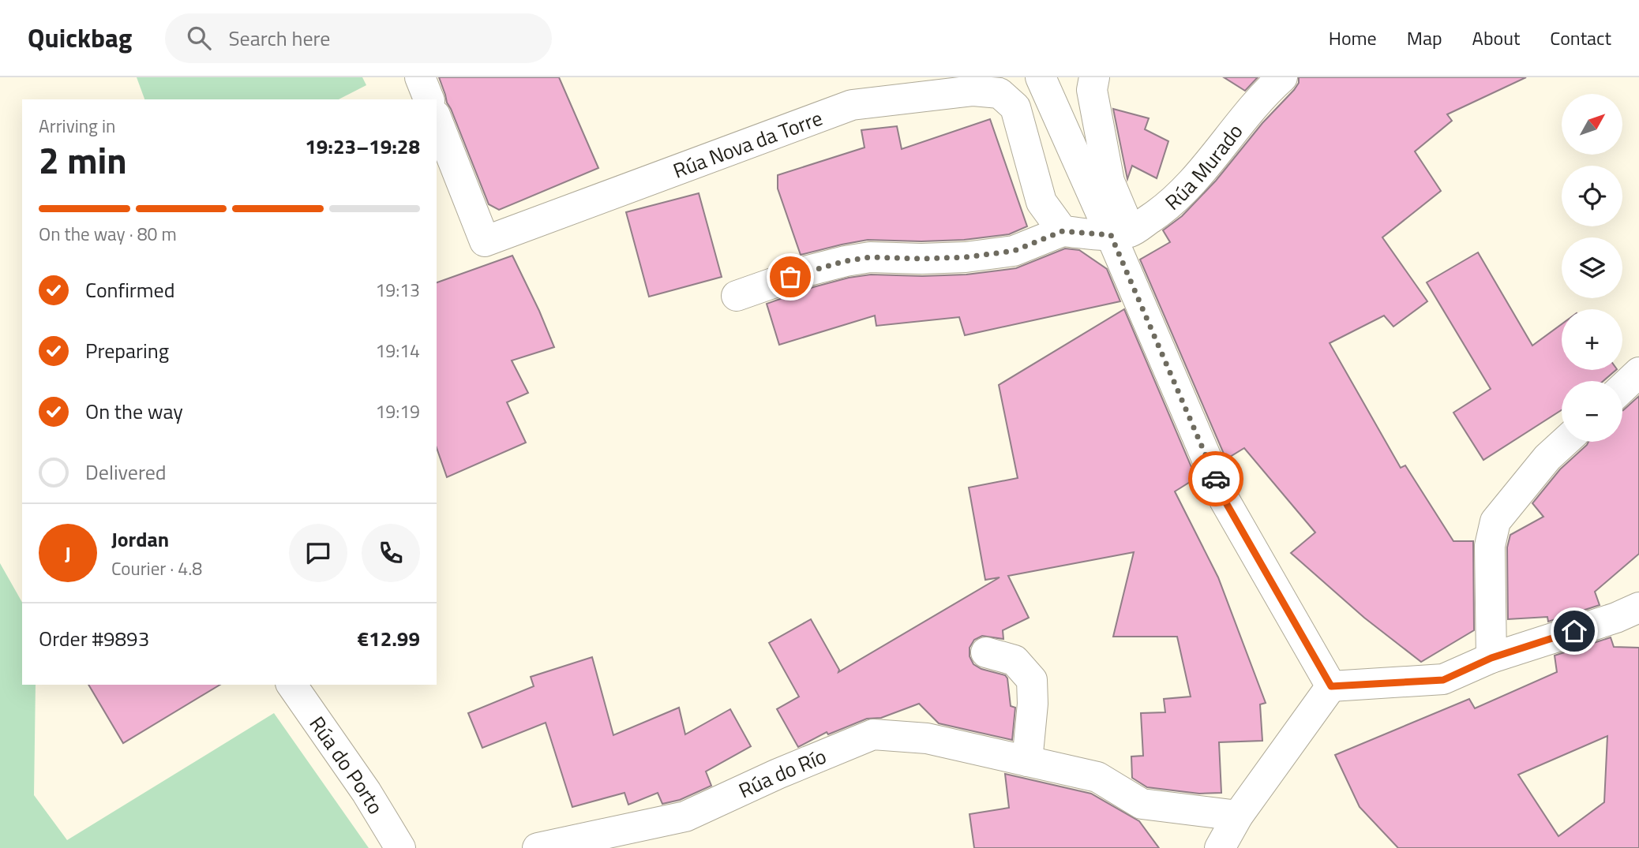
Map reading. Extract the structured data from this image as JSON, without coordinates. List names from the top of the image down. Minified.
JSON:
{"streets":{"street":["Rúa Nova da Torre","Rúa Murado","Rúa do Porto","Rúa do Río"]},"north":"top right","page":{"header":"Quickbag","search":"Search here","nav":["Home","Map","About","Contact"],"map_buttons":["+","−"],"heading":["2 min","Arriving in","19:23–19:28"],"panel":["Jordan","Courier · 4.8","Order #9893","€12.99"],"bar":"On the way · 80 m","list":[["Confirmed","19:13"],["Preparing","19:14"],["On the way","19:19"],"Delivered"],"round":"J"}}
